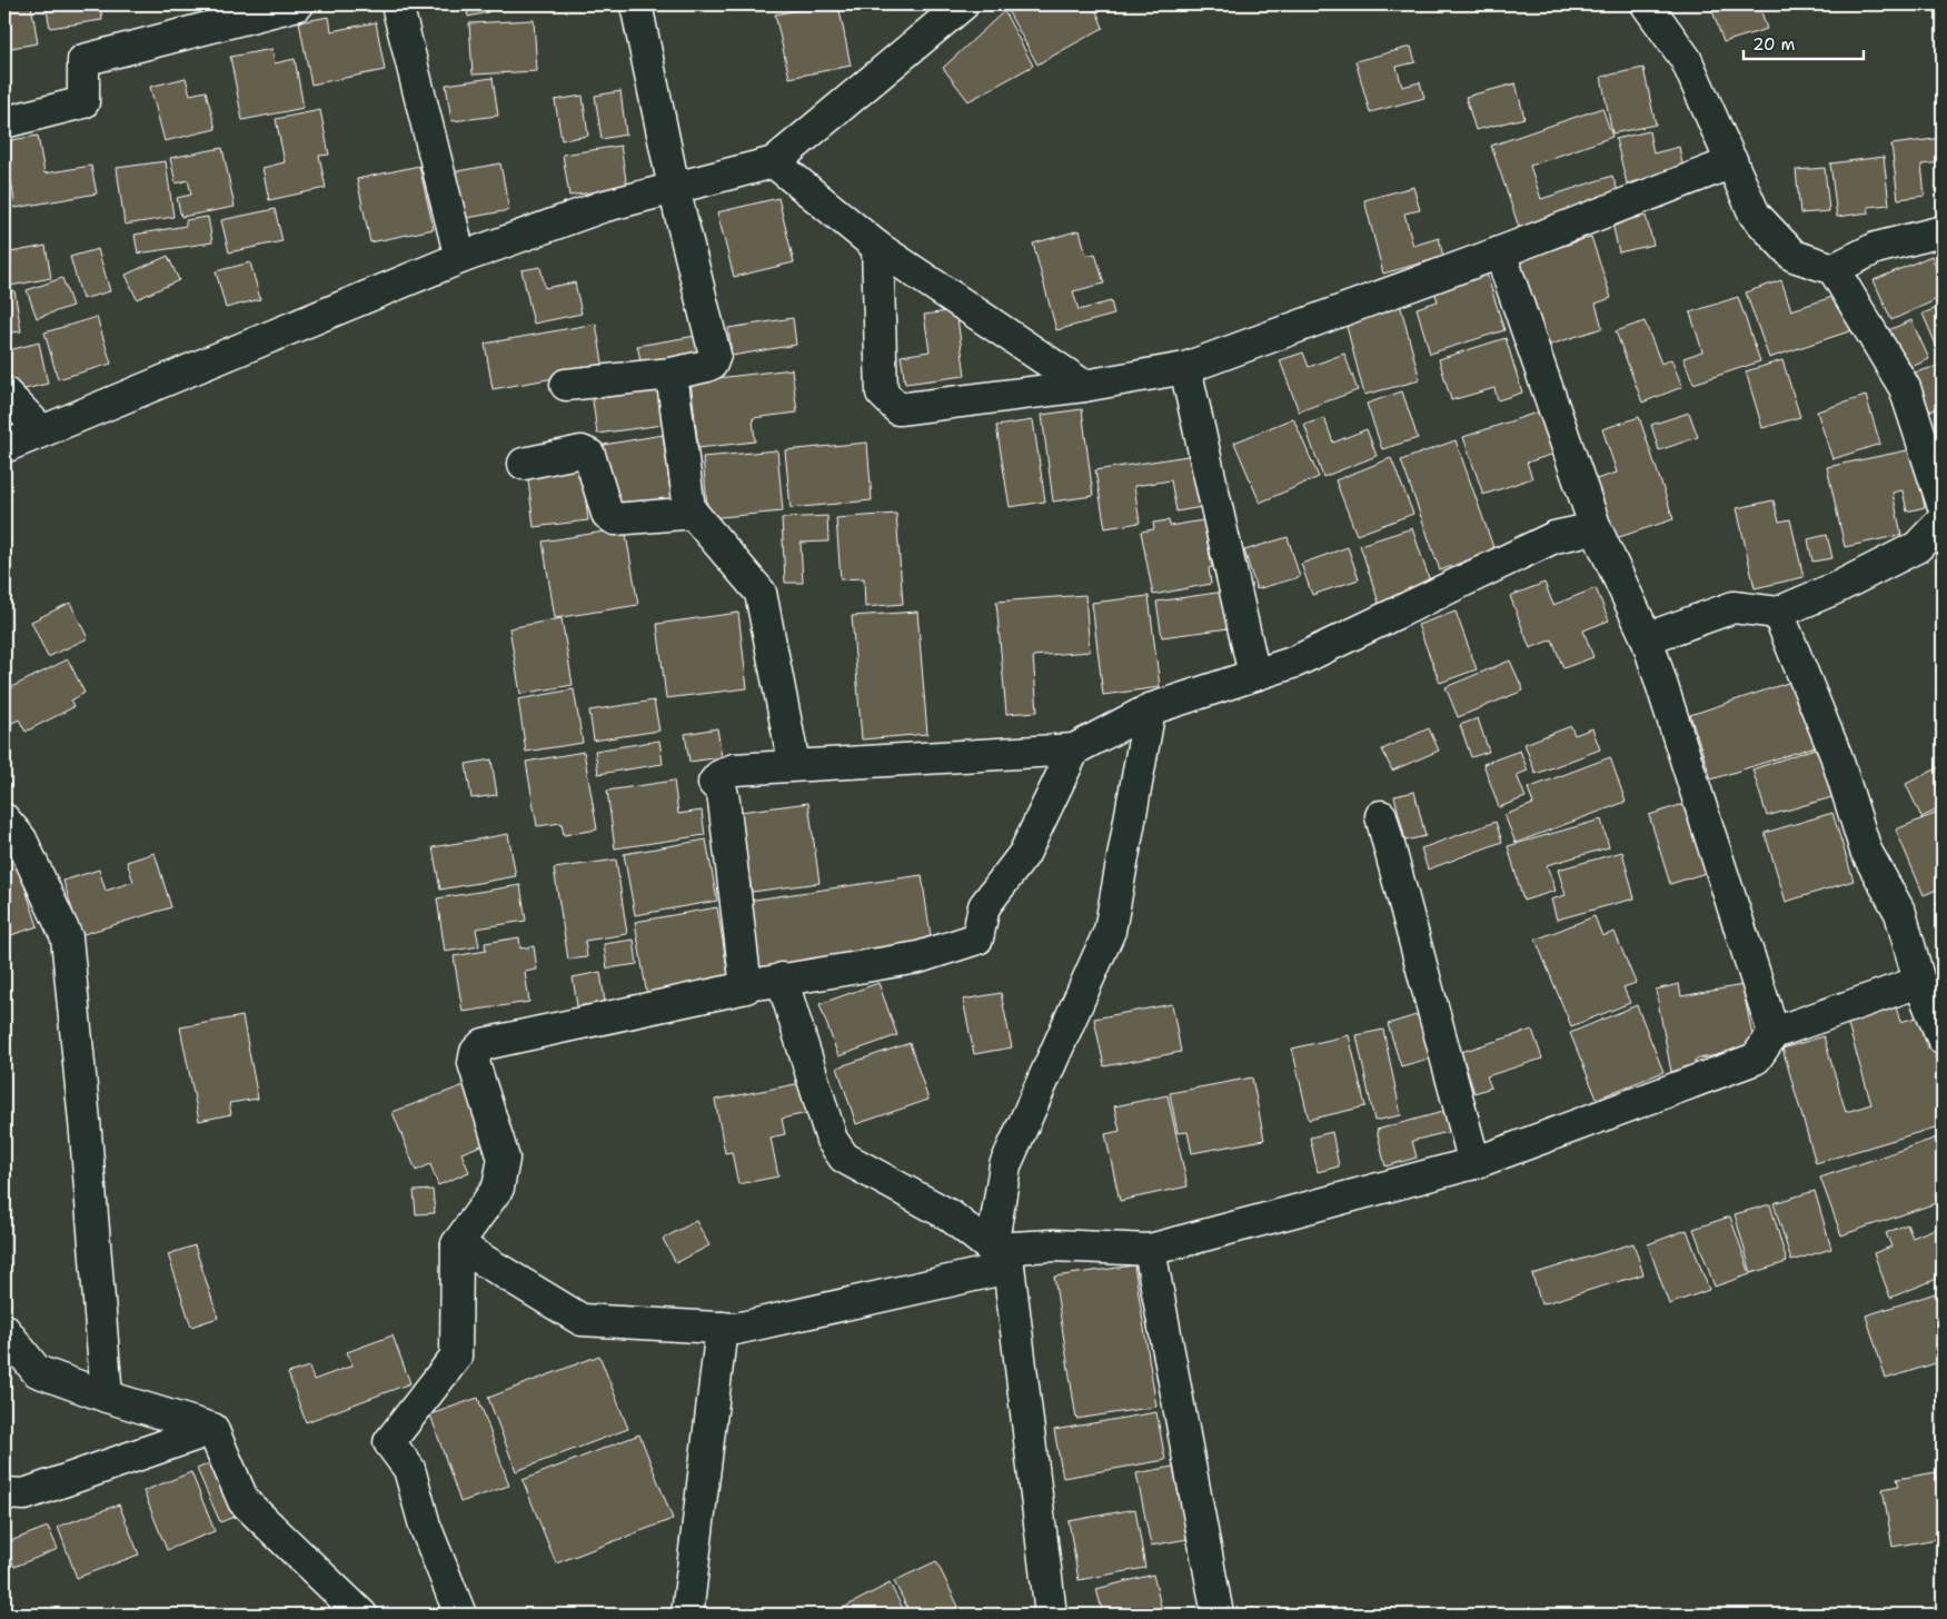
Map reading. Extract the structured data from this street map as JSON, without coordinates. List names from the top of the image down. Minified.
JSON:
{"scale_bar":"20 m"}
